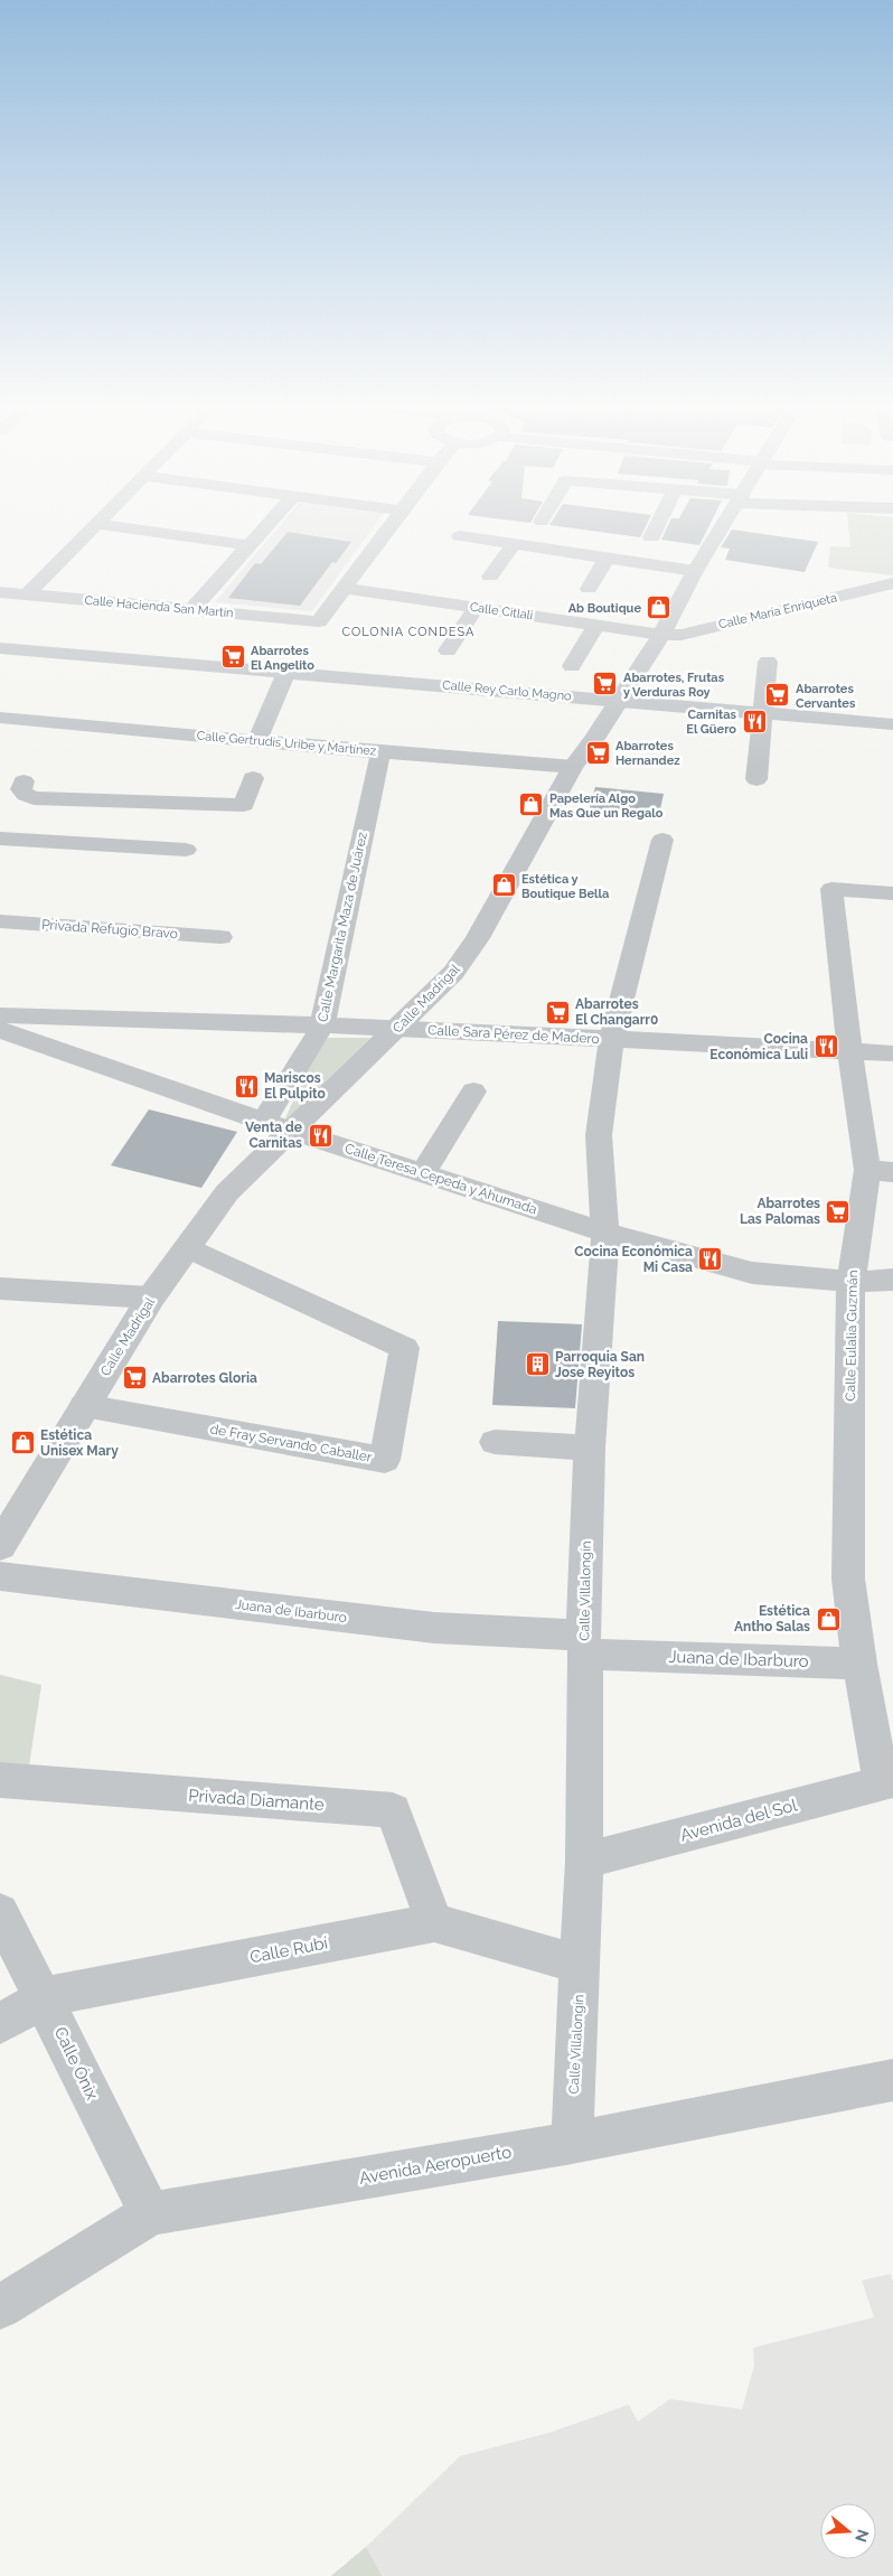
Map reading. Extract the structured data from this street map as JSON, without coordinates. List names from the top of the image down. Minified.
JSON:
{"streets":{"street":["Calle Hacienda San Martín","Calle Citlali","Calle María Enriqueta","Calle Rey Carlo Magno","Calle Gertrudis Uribe y Martínez","Calle Margarita Maza de Juárez","Privada Refugio Bravo","Calle Madrigal","Calle Sara Pérez de Madero","Calle Teresa Cepeda y Ahumada","Calle Eulalia Guzmán","de Fray Servando Caballer","Calle Villalongín","Juana de Ibarburo","Privada Diamante","Avenida del Sol","Calle Rubí","Calle Ónix","Avenida Aeropuerto"]},"crossings":[["Calle Hacienda San Martín","Calle Citlali"],["Calle Citlali","Calle María Enriqueta"],["Calle Citlali","Calle Madrigal"],["Calle María Enriqueta","Calle Madrigal"],["Calle Rey Carlo Magno","Calle Madrigal"],["Calle Gertrudis Uribe y Martínez","Calle Margarita Maza de Juárez"],["Calle Gertrudis Uribe y Martínez","Calle Madrigal"],["Calle Margarita Maza de Juárez","Calle Sara Pérez de Madero"],["Calle Margarita Maza de Juárez","Calle Teresa Cepeda y Ahumada"],["Calle Madrigal","Calle Sara Pérez de Madero"],["Calle Madrigal","Calle Teresa Cepeda y Ahumada"],["Calle Madrigal","de Fray Servando Caballer"],["Calle Sara Pérez de Madero","Calle Eulalia Guzmán"],["Calle Sara Pérez de Madero","Calle Villalongín"],["Calle Teresa Cepeda y Ahumada","Calle Eulalia Guzmán"],["Calle Teresa Cepeda y Ahumada","Calle Villalongín"],["Calle Eulalia Guzmán","Juana de Ibarburo"],["Calle Eulalia Guzmán","Avenida del Sol"],["Calle Villalongín","Juana de Ibarburo"],["Calle Villalongín","Avenida del Sol"],["Calle Villalongín","Calle Rubí"],["Calle Villalongín","Avenida Aeropuerto"],["Privada Diamante","Calle Rubí"],["Calle Rubí","Calle Ónix"],["Calle Ónix","Avenida Aeropuerto"]],"districts":["COLONIA CONDESA"],"places":{"shop":["Ab Boutique","Papelería Algo Mas Que un Regalo","Estética y Boutique Bella","Estética Unisex Mary","Estética Antho Salas"],"supermarket":["Abarrotes El Angelito","Abarrotes, Frutas y Verduras Roy","Abarrotes Cervantes","Abarrotes Hernandez","Abarrotes El Changarr0","Abarrotes Las Palomas","Abarrotes Gloria"],"restaurant":["Carnitas El Güero","Cocina Económica Luli","Mariscos El Pulpito","Venta de Carnitas","Cocina Económica Mi Casa"],"building":["Parroquia San Jose Reyitos"]},"north":"right"}
